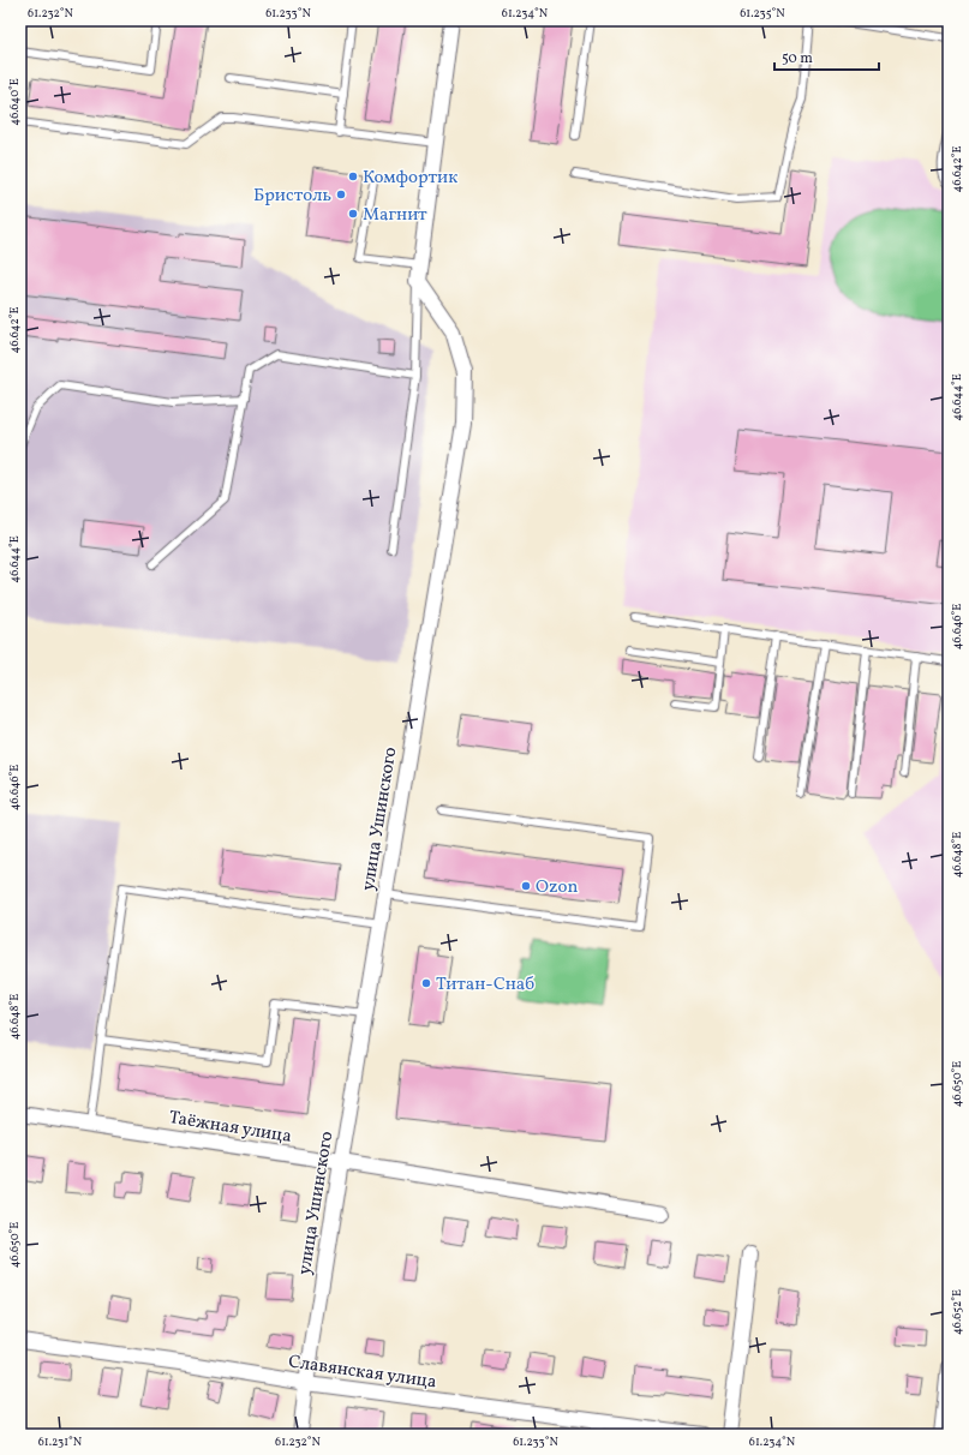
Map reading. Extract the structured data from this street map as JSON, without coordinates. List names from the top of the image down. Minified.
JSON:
{"streets":{"street":["улица Ушинского","Таёжная улица","Славянская улица"]},"crossings":[["улица Ушинского","Таёжная улица"],["улица Ушинского","Славянская улица"]],"places":["Комфортик","Бристоль","Магнит","Ozon","Титан-Снаб"],"scale_bar":"50 m","coordinates":["61.232°N","61.233°N","61.234°N","61.235°N","46.640°E","46.642°E","46.644°E","46.646°E","46.648°E","46.650°E","46.652°E","61.231°N"]}
